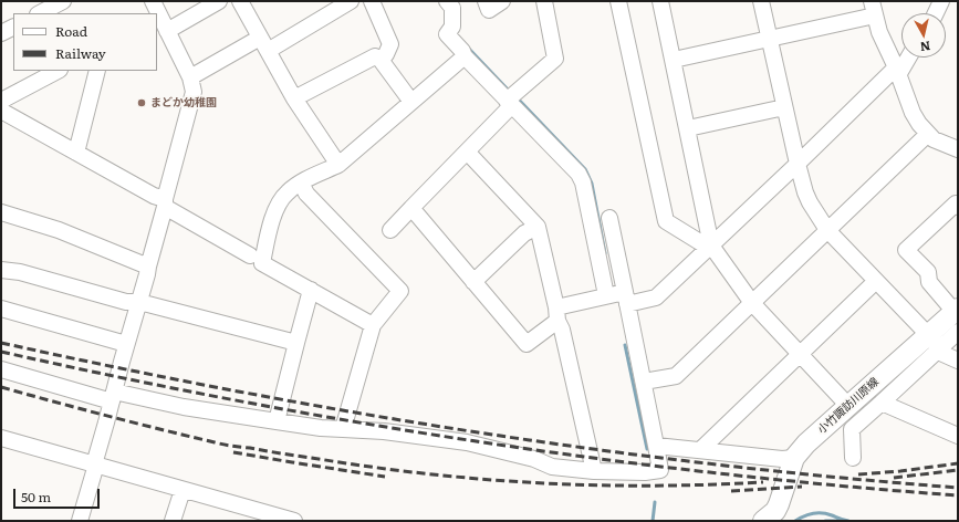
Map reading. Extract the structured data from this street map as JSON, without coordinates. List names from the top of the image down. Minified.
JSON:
{"streets":{"main road":["小竹諏訪川原線"]},"places":["まどか幼稚園"],"legend":["Road","Railway"],"scale_bar":"50 m","north":"bottom"}
